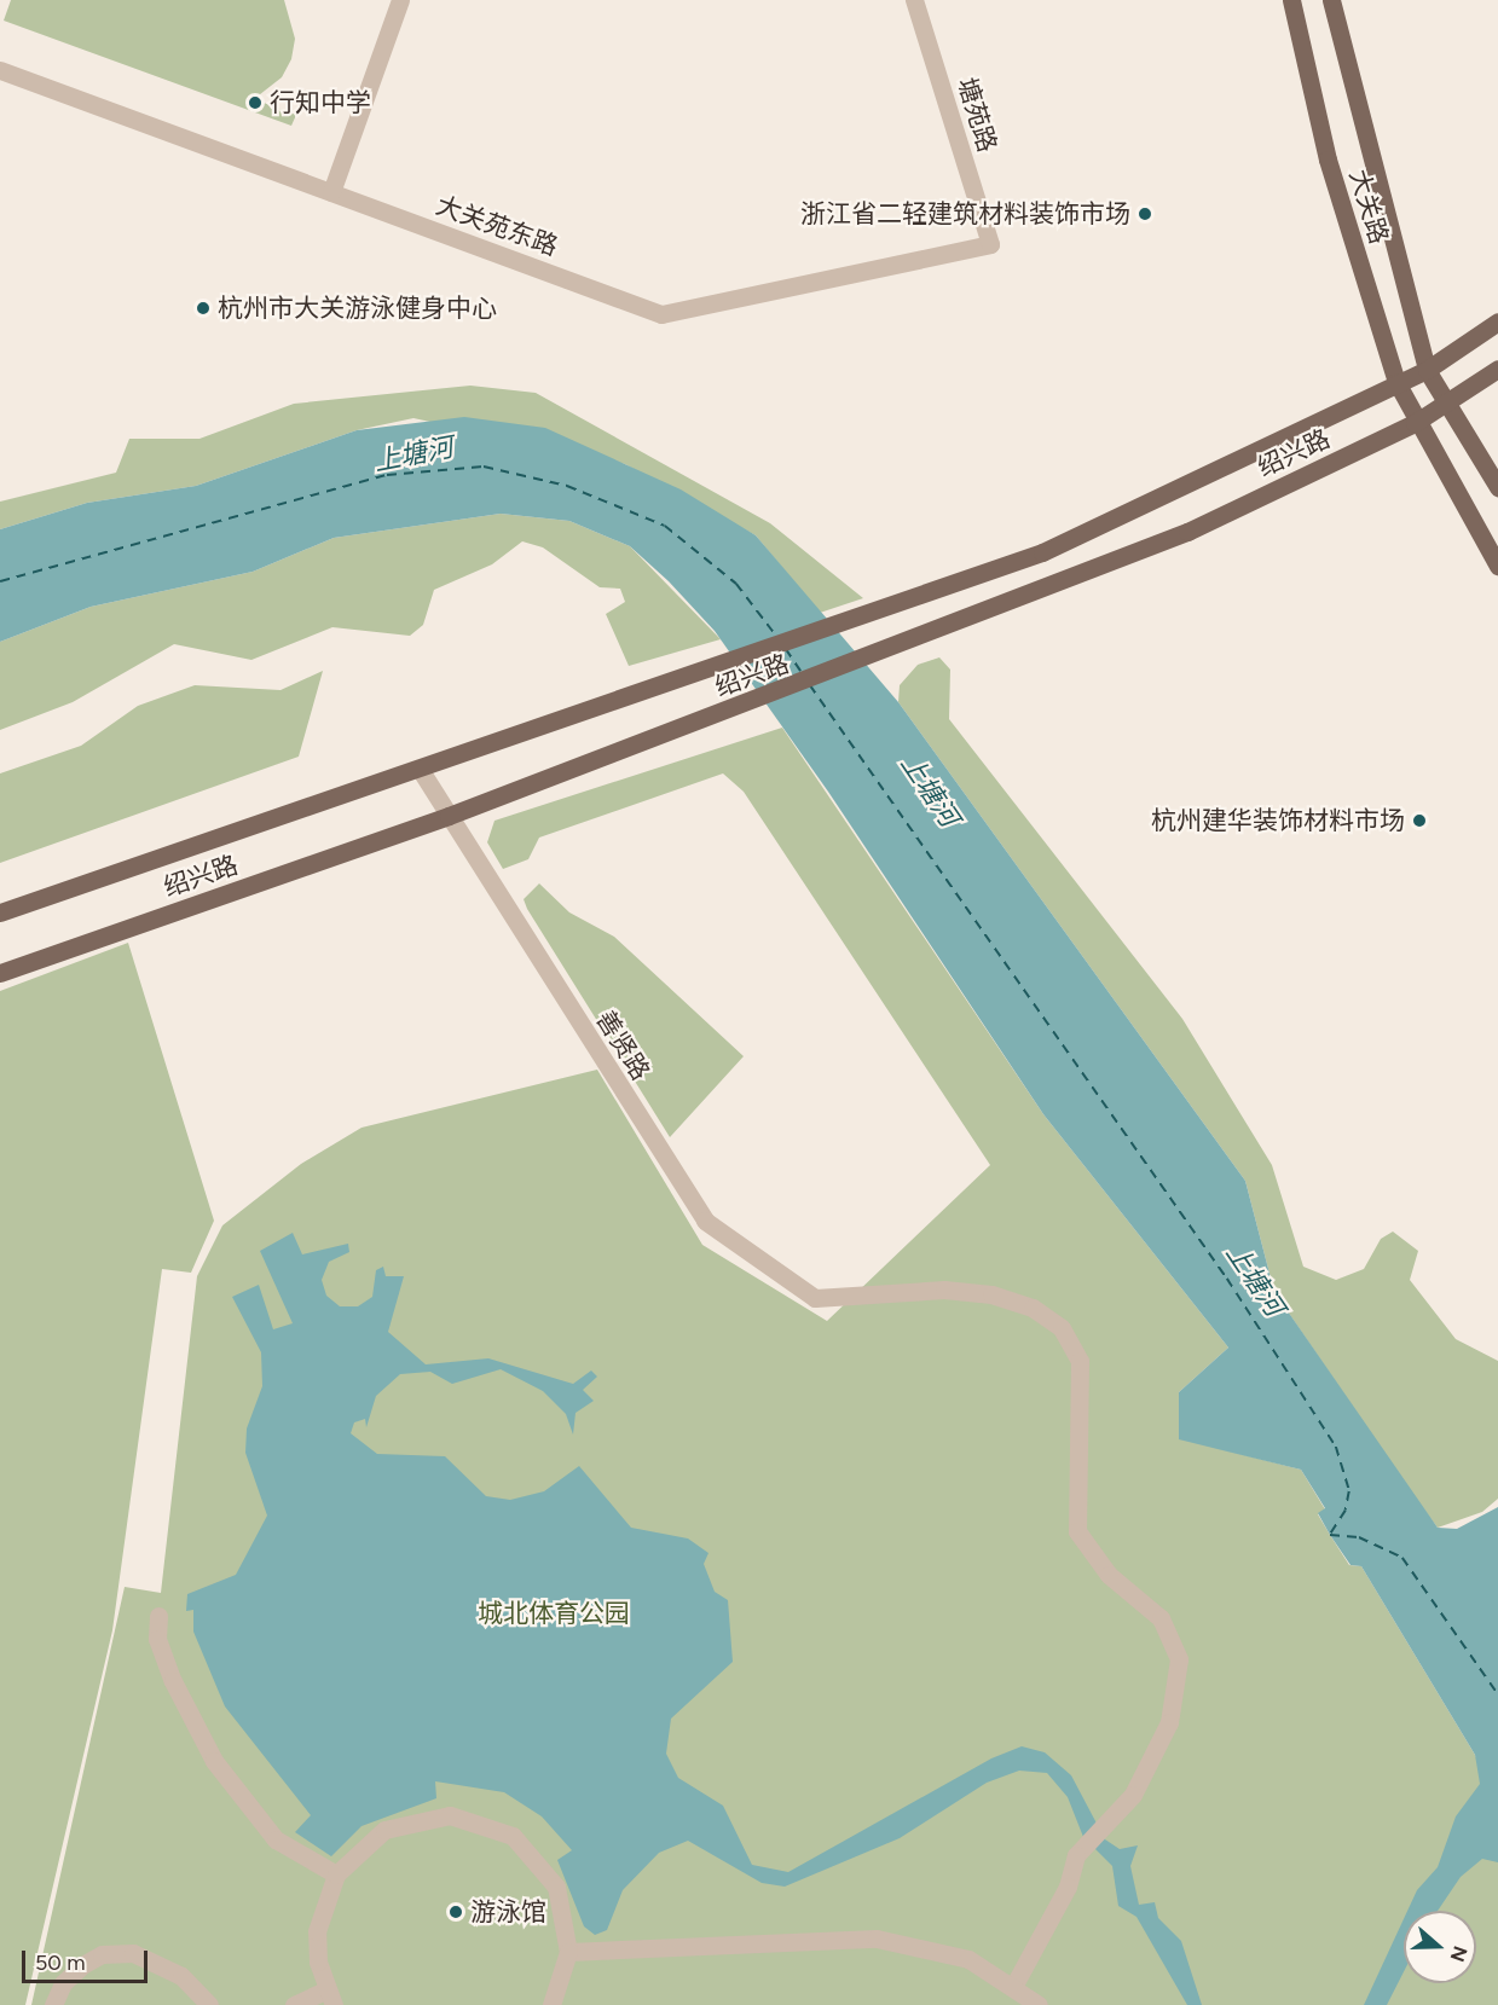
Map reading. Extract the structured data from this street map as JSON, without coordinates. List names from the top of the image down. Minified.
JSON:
{"streets":{"main road":["大关路","绍兴路"],"street":["塘苑路","大关苑东路","善贤路"]},"crossings":[["塘苑路","大关苑东路"],["大关路","绍兴路"],["绍兴路","善贤路"]],"water":["上塘河"],"parks":["城北体育公园"],"places":["行知中学","浙江省二轻建筑材料装饰市场","杭州市大关游泳健身中心","杭州建华装饰材料市场","游泳馆"],"scale_bar":"50 m","north":"right"}
